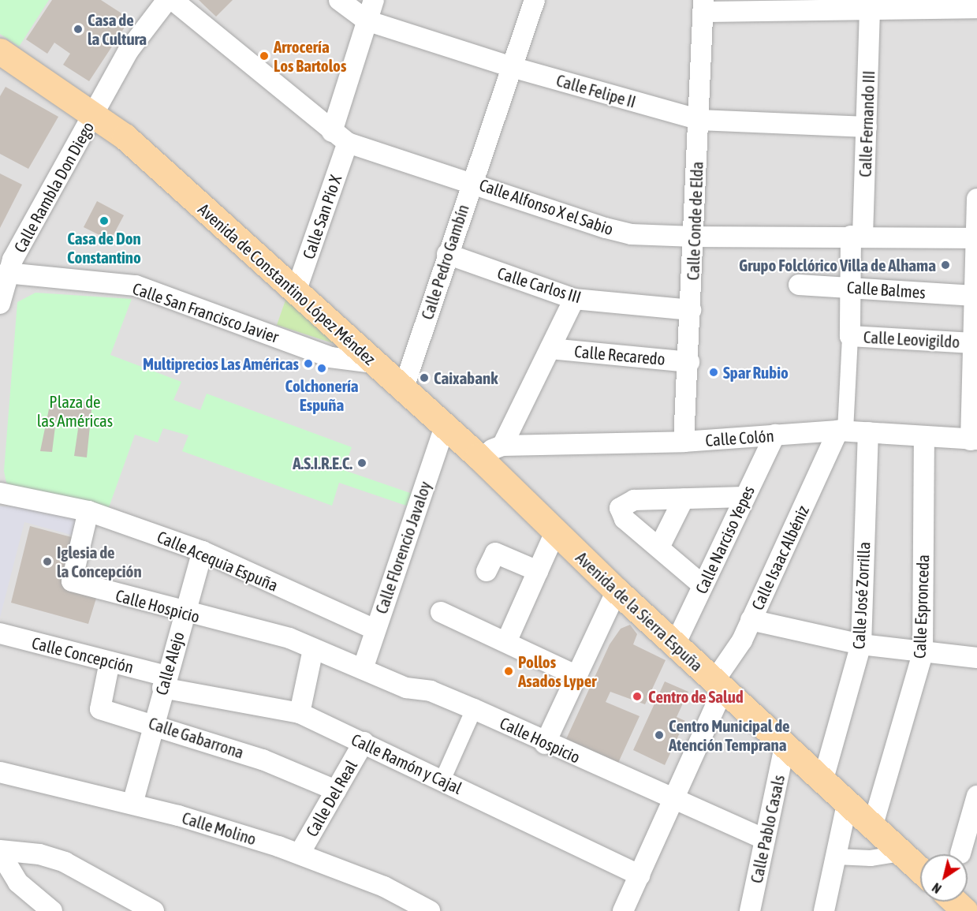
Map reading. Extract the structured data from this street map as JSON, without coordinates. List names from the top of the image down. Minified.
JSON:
{"streets":{"main road":["Avenida de Constantino López Méndez","Avenida de la Sierra Espuña"],"street":["Calle Felipe II","Calle Fernando III","Calle Rambla Don Diego","Calle Alfonso X el Sabio","Calle San Pío X","Calle Conde de Elda","Calle Pedro Gambín","Calle Carlos III","Calle Balmes","Calle San Francisco Javier","Calle Leovigildo","Calle Recaredo","Calle Colón","Calle Narciso Yepes","Calle Florencio Javaloy","Calle Isaac Albéniz","Calle Acequia Espuña","Calle José Zorrilla","Calle Hospicio","Calle Espronceda","Calle Concepción","Calle Alejo","Calle Gabarrona","Calle Ramón y Cajal","Calle Del Real","Calle Molino","Calle Pablo Casals"]},"crossings":[["Calle Felipe II","Calle Fernando III"],["Calle Felipe II","Calle San Pío X"],["Calle Felipe II","Calle Conde de Elda"],["Calle Felipe II","Calle Pedro Gambín"],["Calle Fernando III","Calle Alfonso X el Sabio"],["Calle Fernando III","Calle Leovigildo"],["Calle Rambla Don Diego","Avenida de Constantino López Méndez"],["Calle Rambla Don Diego","Calle San Francisco Javier"],["Calle Alfonso X el Sabio","Calle San Pío X"],["Calle Alfonso X el Sabio","Calle Conde de Elda"],["Calle Alfonso X el Sabio","Calle Pedro Gambín"],["Calle Alfonso X el Sabio","Calle Leovigildo"],["Calle San Pío X","Avenida de Constantino López Méndez"],["Calle Conde de Elda","Calle Carlos III"],["Calle Conde de Elda","Calle Recaredo"],["Calle Conde de Elda","Calle Colón"],["Calle Pedro Gambín","Avenida de Constantino López Méndez"],["Calle Pedro Gambín","Calle Carlos III"],["Avenida de Constantino López Méndez","Calle San Francisco Javier"],["Avenida de Constantino López Méndez","Calle Florencio Javaloy"],["Avenida de Constantino López Méndez","Avenida de la Sierra Espuña"],["Calle Balmes","Calle Leovigildo"],["Calle Leovigildo","Calle Colón"],["Calle Leovigildo","Calle Isaac Albéniz"],["Calle Colón","Calle Narciso Yepes"],["Calle Colón","Calle Isaac Albéniz"],["Calle Colón","Calle José Zorrilla"],["Calle Colón","Calle Espronceda"],["Calle Narciso Yepes","Avenida de la Sierra Espuña"],["Calle Florencio Javaloy","Calle Acequia Espuña"],["Calle Florencio Javaloy","Calle Hospicio"],["Calle Isaac Albéniz","Calle Hospicio"],["Calle Isaac Albéniz","Avenida de la Sierra Espuña"],["Calle Isaac Albéniz","Calle Ramón y Cajal"],["Calle Acequia Espuña","Calle Hospicio"],["Calle Acequia Espuña","Calle Alejo"],["Calle José Zorrilla","Avenida de la Sierra Espuña"],["Calle Hospicio","Calle Alejo"],["Calle Hospicio","Calle Pablo Casals"],["Calle Espronceda","Avenida de la Sierra Espuña"],["Avenida de la Sierra Espuña","Calle Pablo Casals"],["Calle Concepción","Calle Alejo"],["Calle Concepción","Calle Gabarrona"],["Calle Concepción","Calle Ramón y Cajal"],["Calle Alejo","Calle Gabarrona"],["Calle Alejo","Calle Ramón y Cajal"],["Calle Alejo","Calle Molino"],["Calle Gabarrona","Calle Del Real"],["Calle Ramón y Cajal","Calle Del Real"],["Calle Del Real","Calle Molino"]],"parks":["Plaza de las Américas"],"places":["Casa de la Cultura","Arrocería Los Bartolos","Casa de Don Constantino","Grupo Folclórico Villa de Alhama","Multiprecios Las Américas","Colchonería Espuña","Spar Rubio","Caixabank","A.S.I.R.E.C.","Iglesia de la Concepción","Pollos Asados Lyper","Centro de Salud","Centro Municipal de Atención Temprana"],"north":"bottom left"}
